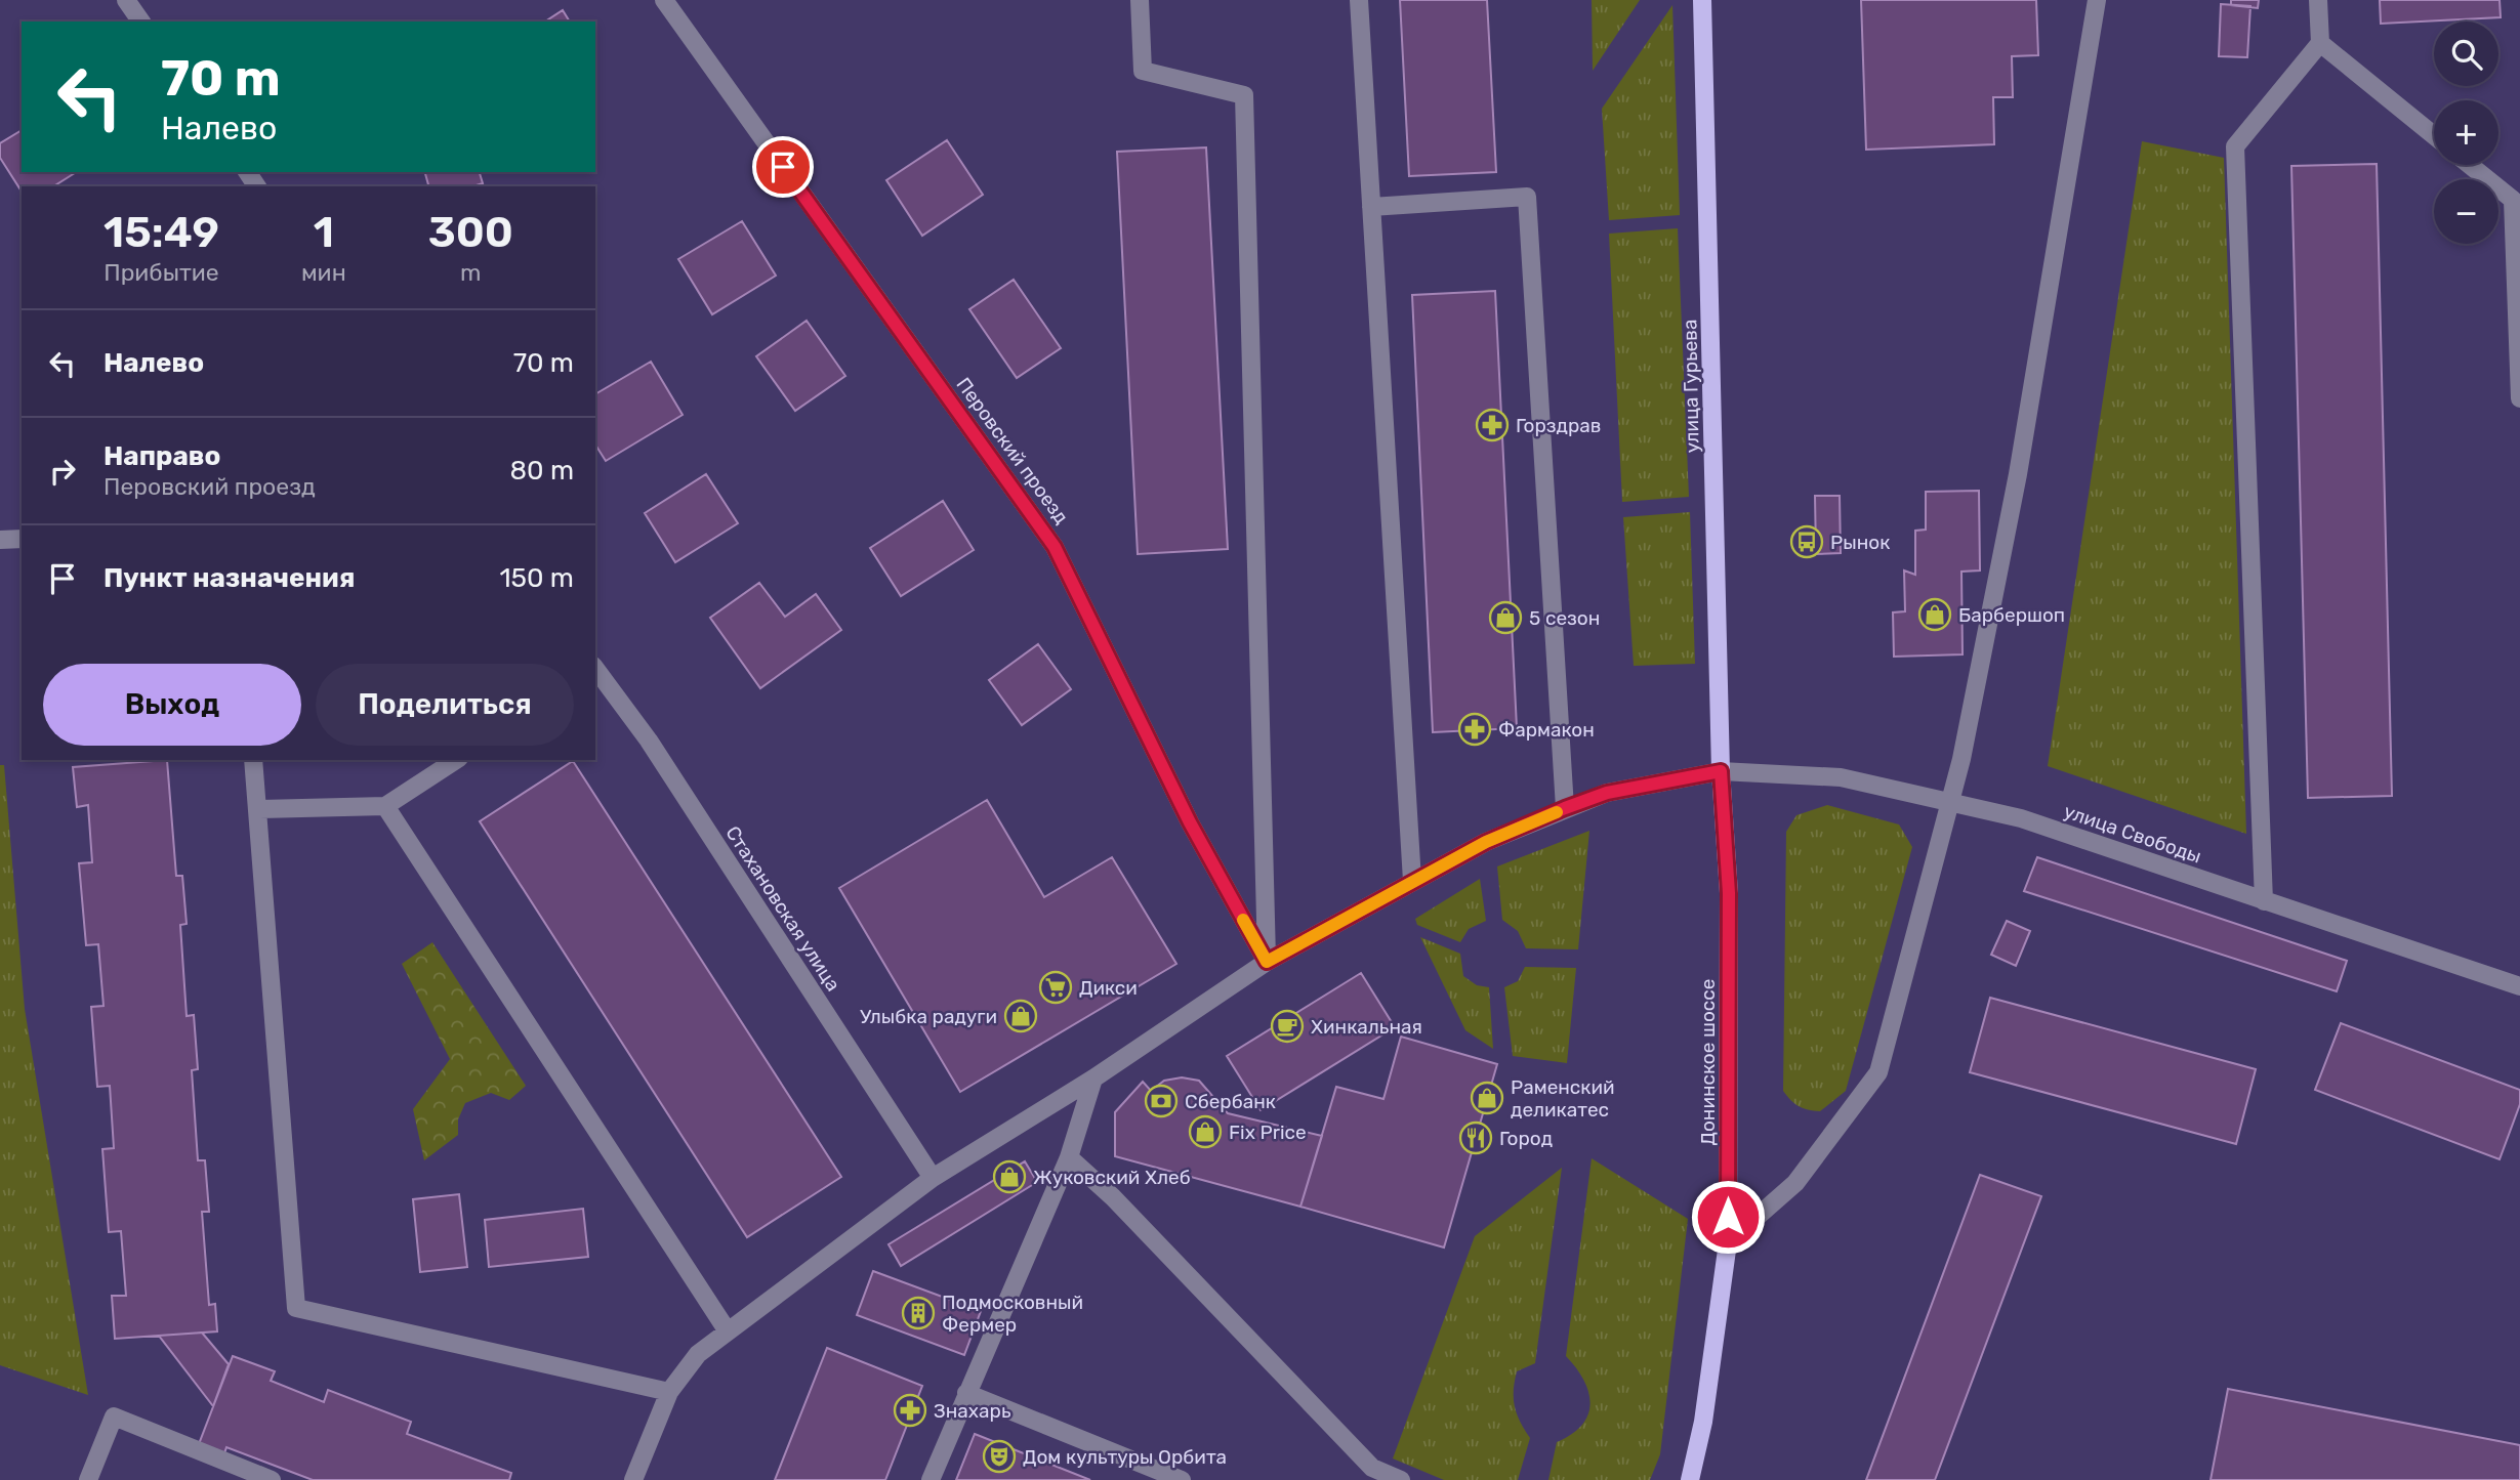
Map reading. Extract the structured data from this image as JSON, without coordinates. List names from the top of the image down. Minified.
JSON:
{"streets":{"main road":["улица Гурьева","Донинское шоссе"],"street":["Перовский проезд","улица Свободы","Стахановская улица"]},"crossings":[["улица Гурьева","улица Свободы"],["улица Гурьева","Донинское шоссе"],["Перовский проезд","улица Свободы"],["улица Свободы","Стахановская улица"],["улица Свободы","Донинское шоссе"]],"places":{"pharmacy":["Горздрав","Фармакон","Знахарь"],"bus stop":["Рынок"],"shop":["Барбершоп","5 сезон","Улыбка радуги","Раменский деликатес","Fix Price","Жуковский Хлеб"],"supermarket":["Дикси"],"cafe":["Хинкальная"],"bank":["Сбербанк"],"restaurant":["Город"],"building":["Подмосковный Фермер"],"theatre":["Дом культуры Орбита"]},"page":{"map_buttons":["+","−"],"turn":["70 m","Налево"],"eta":["15:49","Прибытие","1","мин","300","m"],"list":[{"name":"Налево","value":"70 m"},{"name":"Направо","note":"Перовский проезд","value":"80 m"},{"name":"Пункт назначения","value":"150 m"}],"buttons":["Выход","Поделиться"]}}
